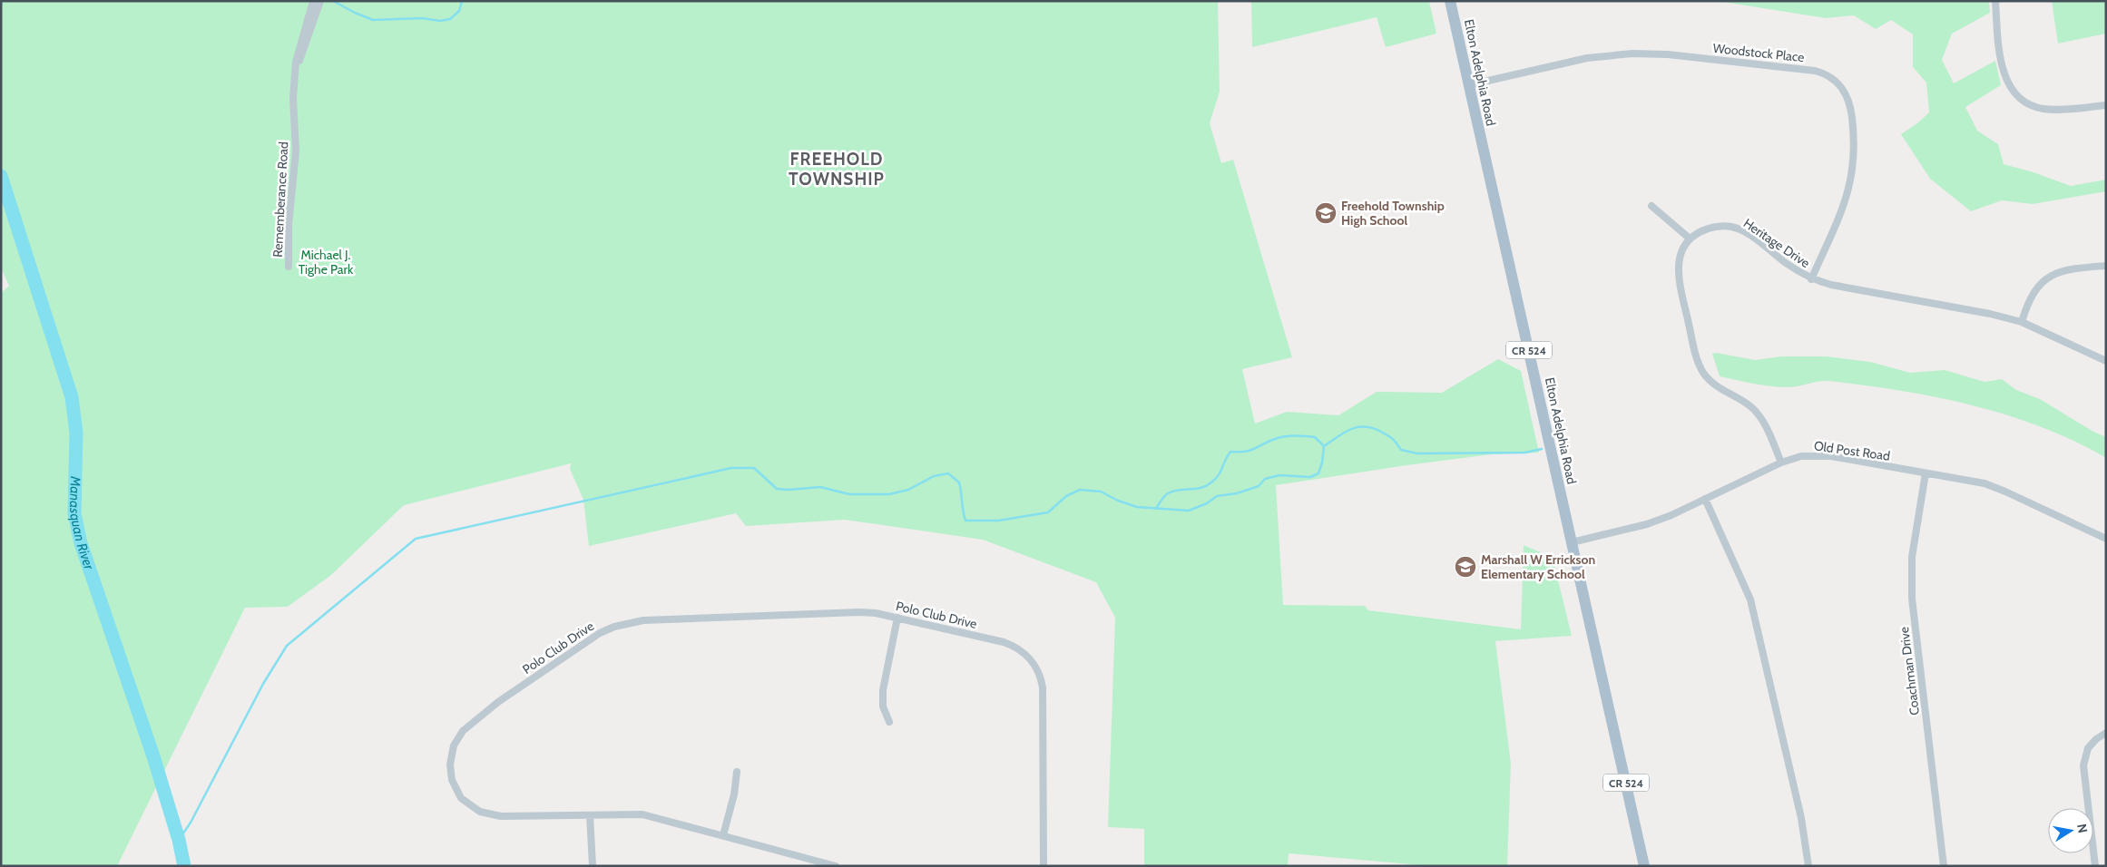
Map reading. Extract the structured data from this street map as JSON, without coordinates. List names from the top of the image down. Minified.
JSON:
{"streets":{"main road":["Elton Adelphia Road","CR 524"],"street":["Woodstock Place","Rememberance Road","Heritage Drive","Old Post Road","Polo Club Drive","Coachman Drive"]},"crossings":[["Woodstock Place","Elton Adelphia Road"],["Woodstock Place","Heritage Drive"],["Elton Adelphia Road","Old Post Road"],["Old Post Road","Coachman Drive"]],"districts":["FREEHOLD TOWNSHIP"],"water":["Manasquan River"],"parks":["Michael J. Tighe Park"],"places":{"school or university":["Freehold Township High School","Marshall W Errickson Elementary School"]},"north":"right"}
